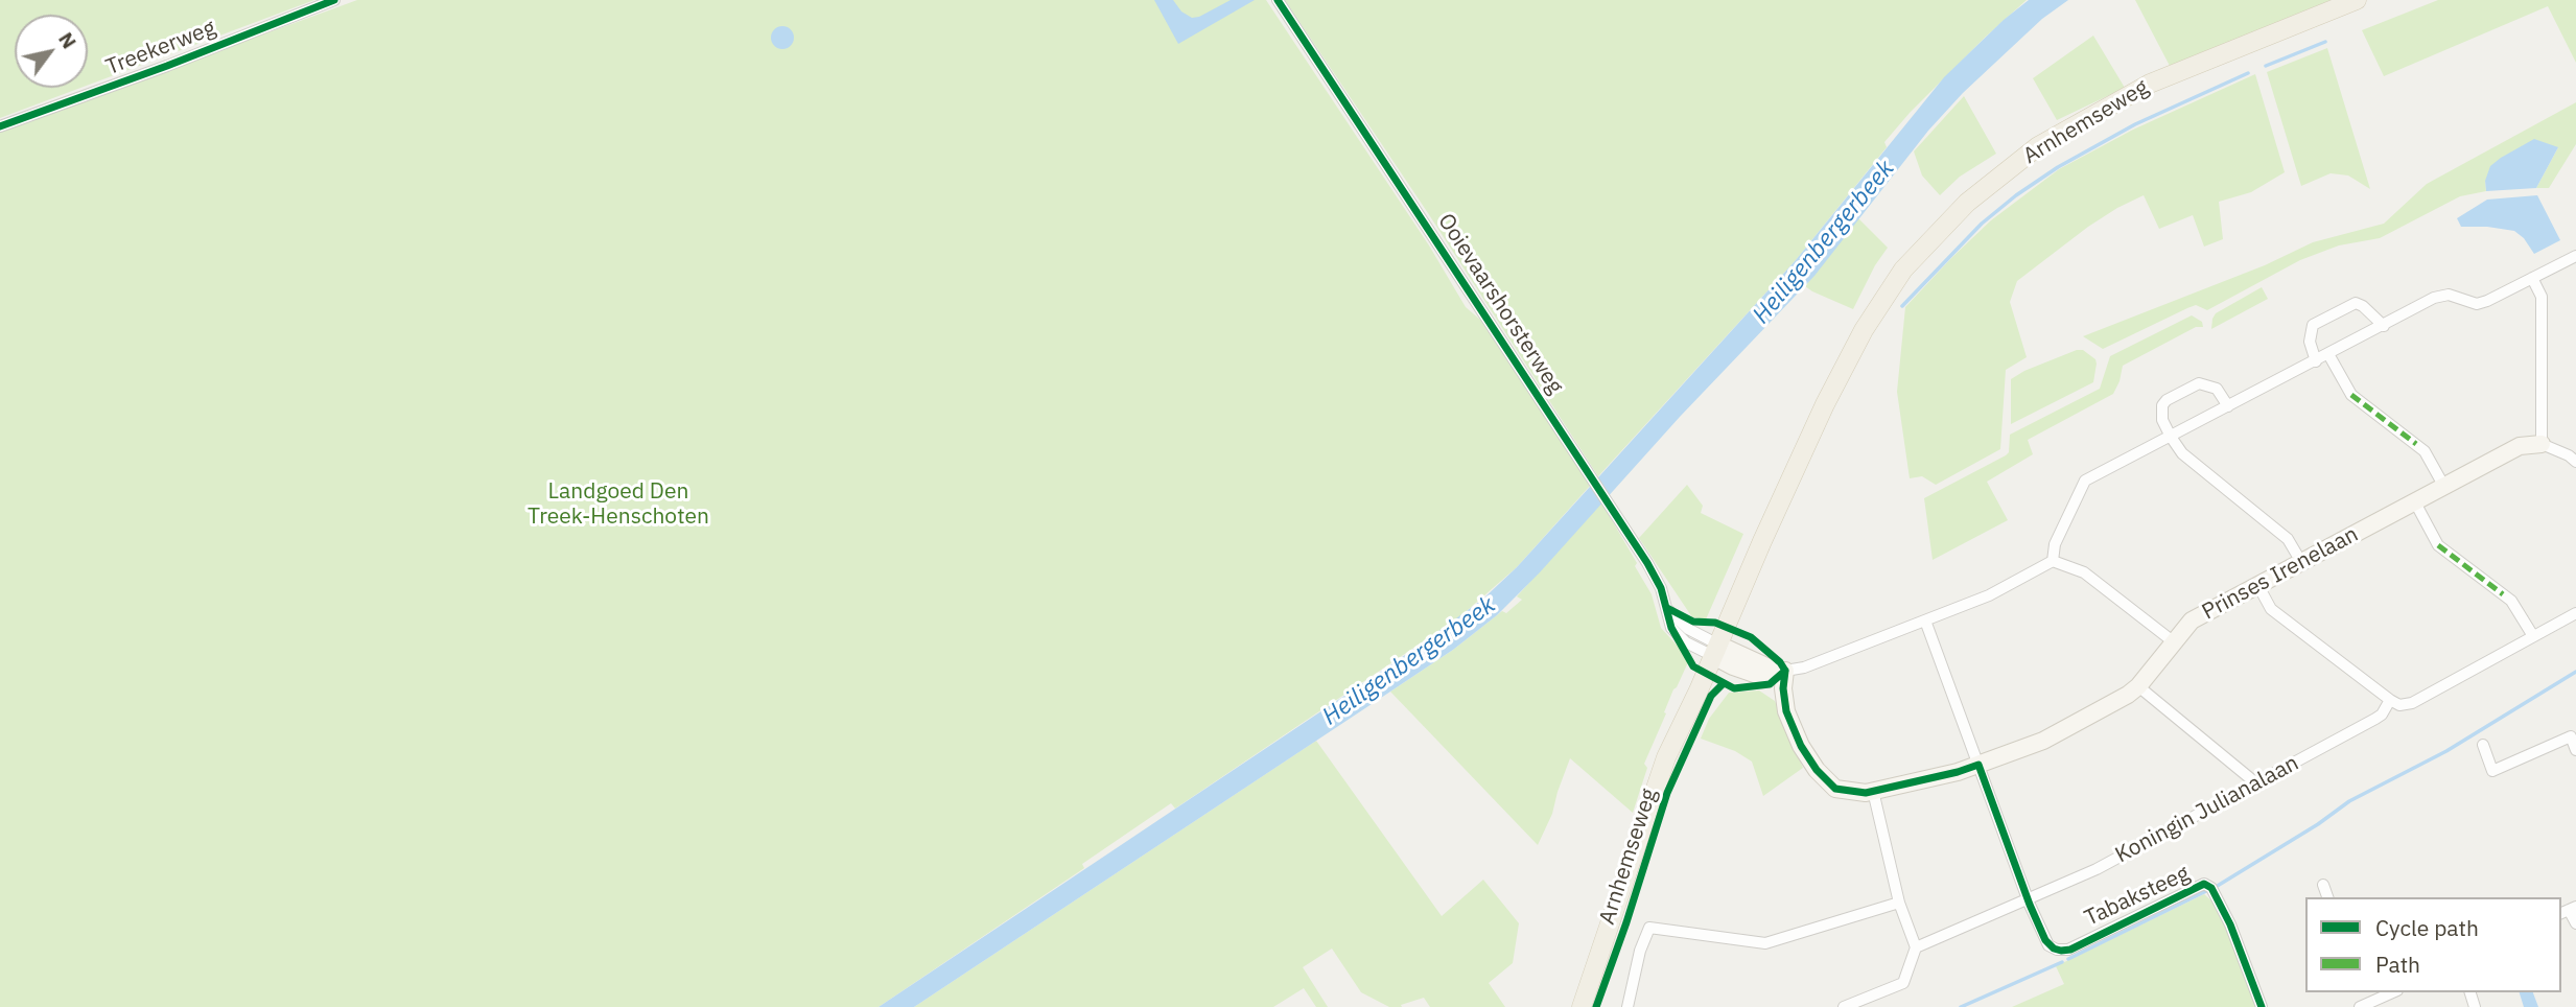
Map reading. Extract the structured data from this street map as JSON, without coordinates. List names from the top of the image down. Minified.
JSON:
{"streets":{"main road":["Arnhemseweg"],"street":["Treekerweg","Ooievaarshorsterweg","Prinses Irenelaan","Koningin Julianalaan","Tabaksteeg"]},"crossings":[["Arnhemseweg","Ooievaarshorsterweg"],["Koningin Julianalaan","Tabaksteeg"]],"water":["Heiligenbergerbeek"],"parks":["Landgoed Den Treek-Henschoten"],"legend":["Cycle path","Path"],"north":"top right"}
